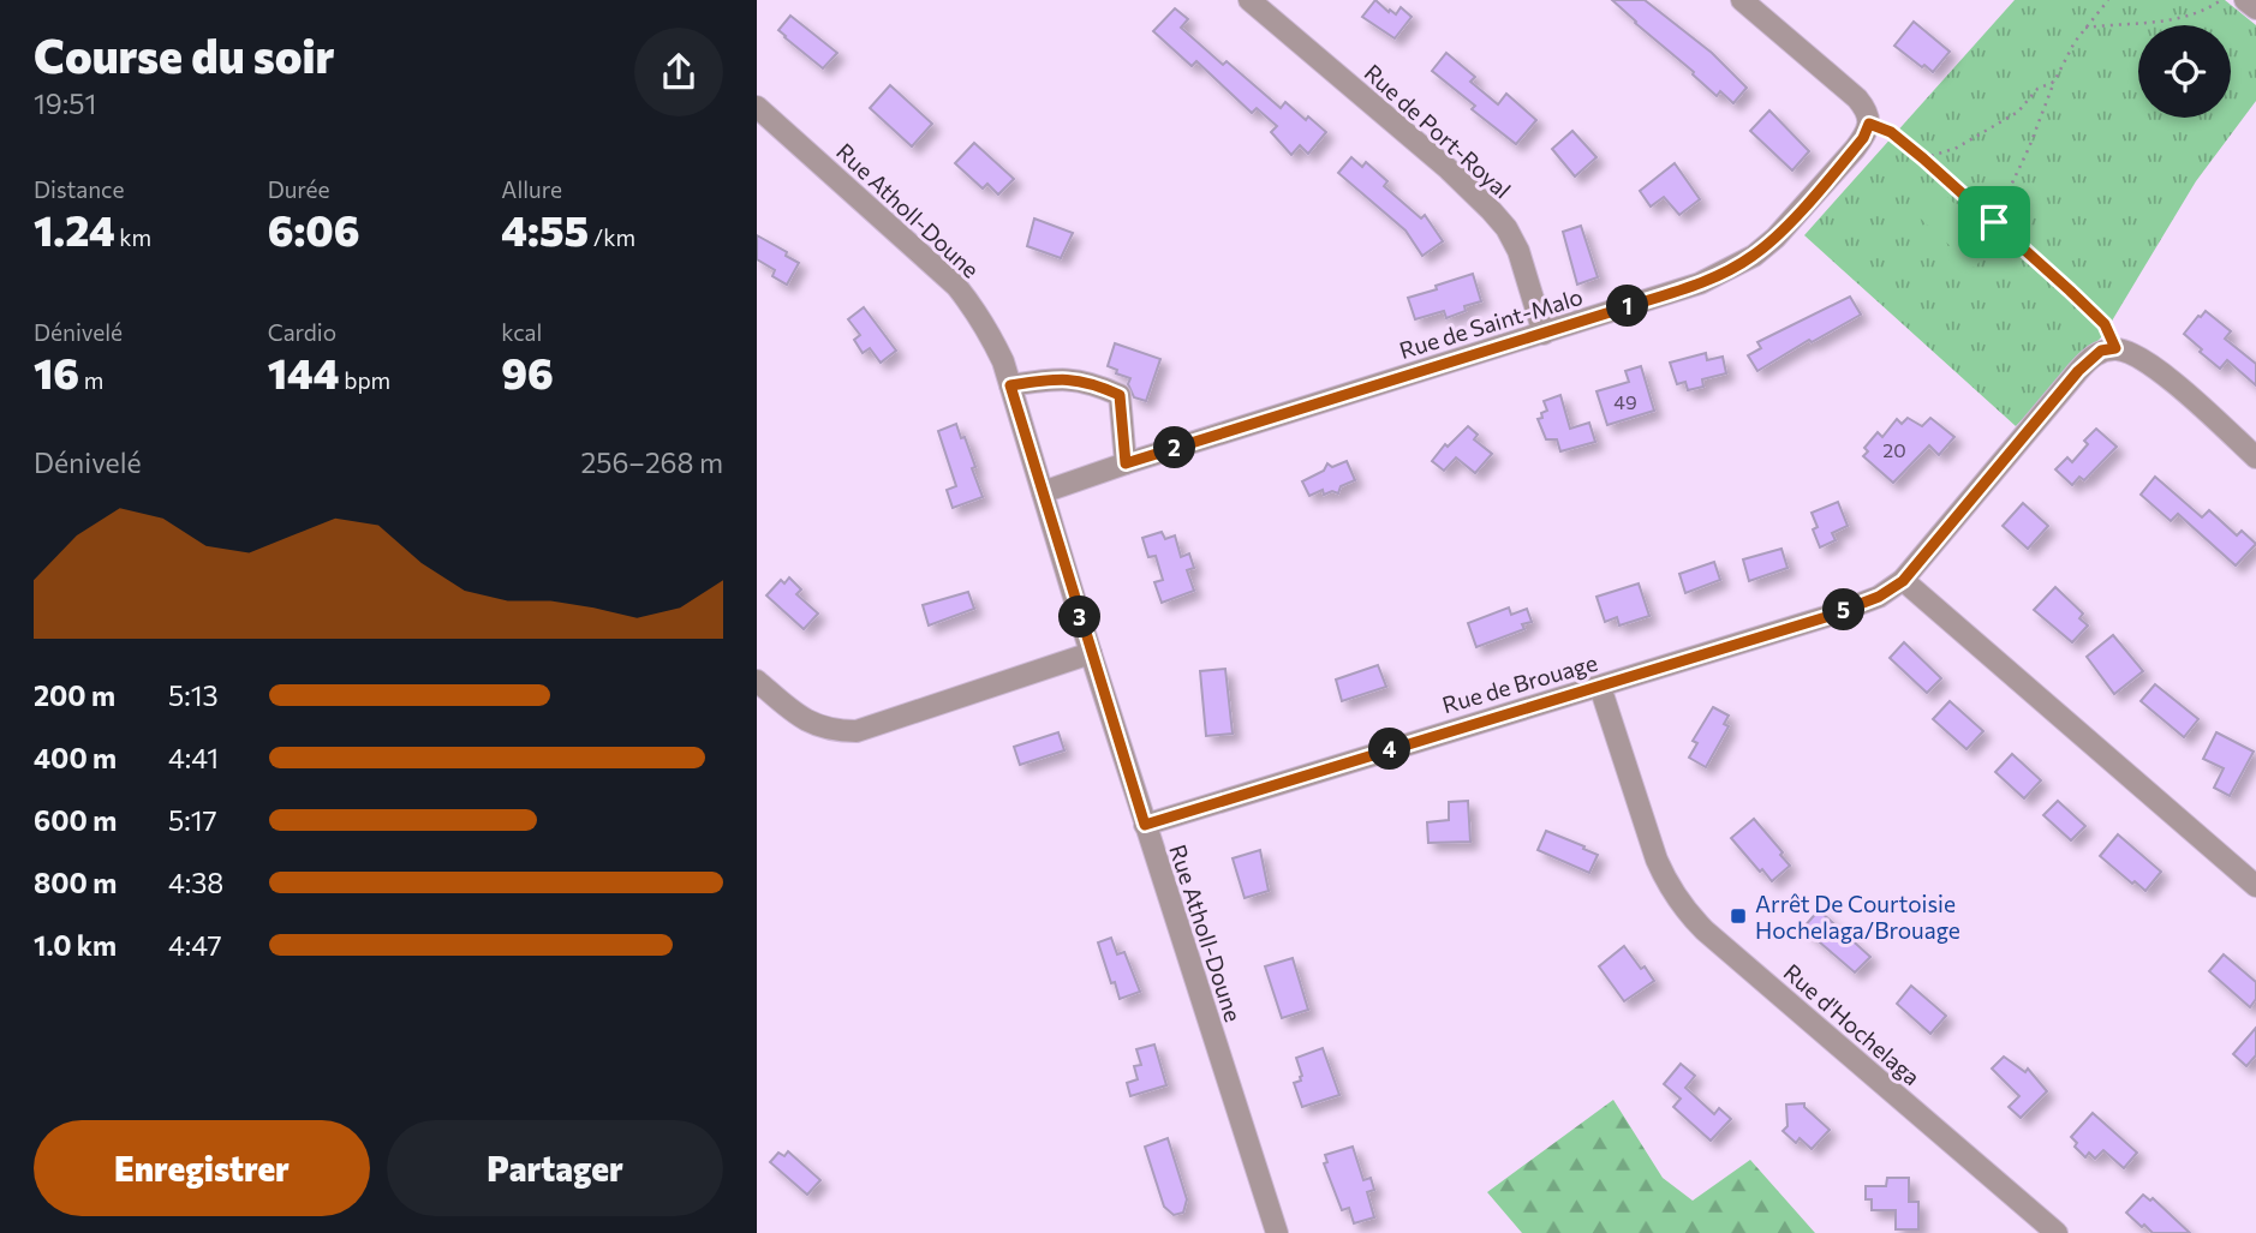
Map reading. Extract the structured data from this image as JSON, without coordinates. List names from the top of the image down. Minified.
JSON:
{"streets":{"street":["Rue de Port-Royal","Rue Atholl-Doune","Rue de Saint-Malo","Rue de Brouage","Rue d'Hochelaga"]},"crossings":[["Rue de Port-Royal","Rue de Saint-Malo"],["Rue Atholl-Doune","Rue de Saint-Malo"],["Rue Atholl-Doune","Rue de Brouage"],["Rue de Brouage","Rue d'Hochelaga"]],"places":{"transit":["Arrêt De Courtoisie Hochelaga/Brouage"]},"house_numbers":["49","20"],"page":{"heading":["Course du soir","19:51"],"stats":[["Distance","1.24 km"],["Durée","6:06"],["Allure","4:55 /km"],["Dénivelé","16 m"],["Cardio","144 bpm"],["kcal","96"]],"pins":["1","2","5","3","4"],"chart":["Dénivelé","256–268 m"],"list":[{"name":"200 m","note":"5:13"},{"name":"400 m","note":"4:41"},{"name":"600 m","note":"5:17"},{"name":"800 m","note":"4:38"},{"name":"1.0 km","note":"4:47"}],"buttons":["Enregistrer","Partager"]}}
